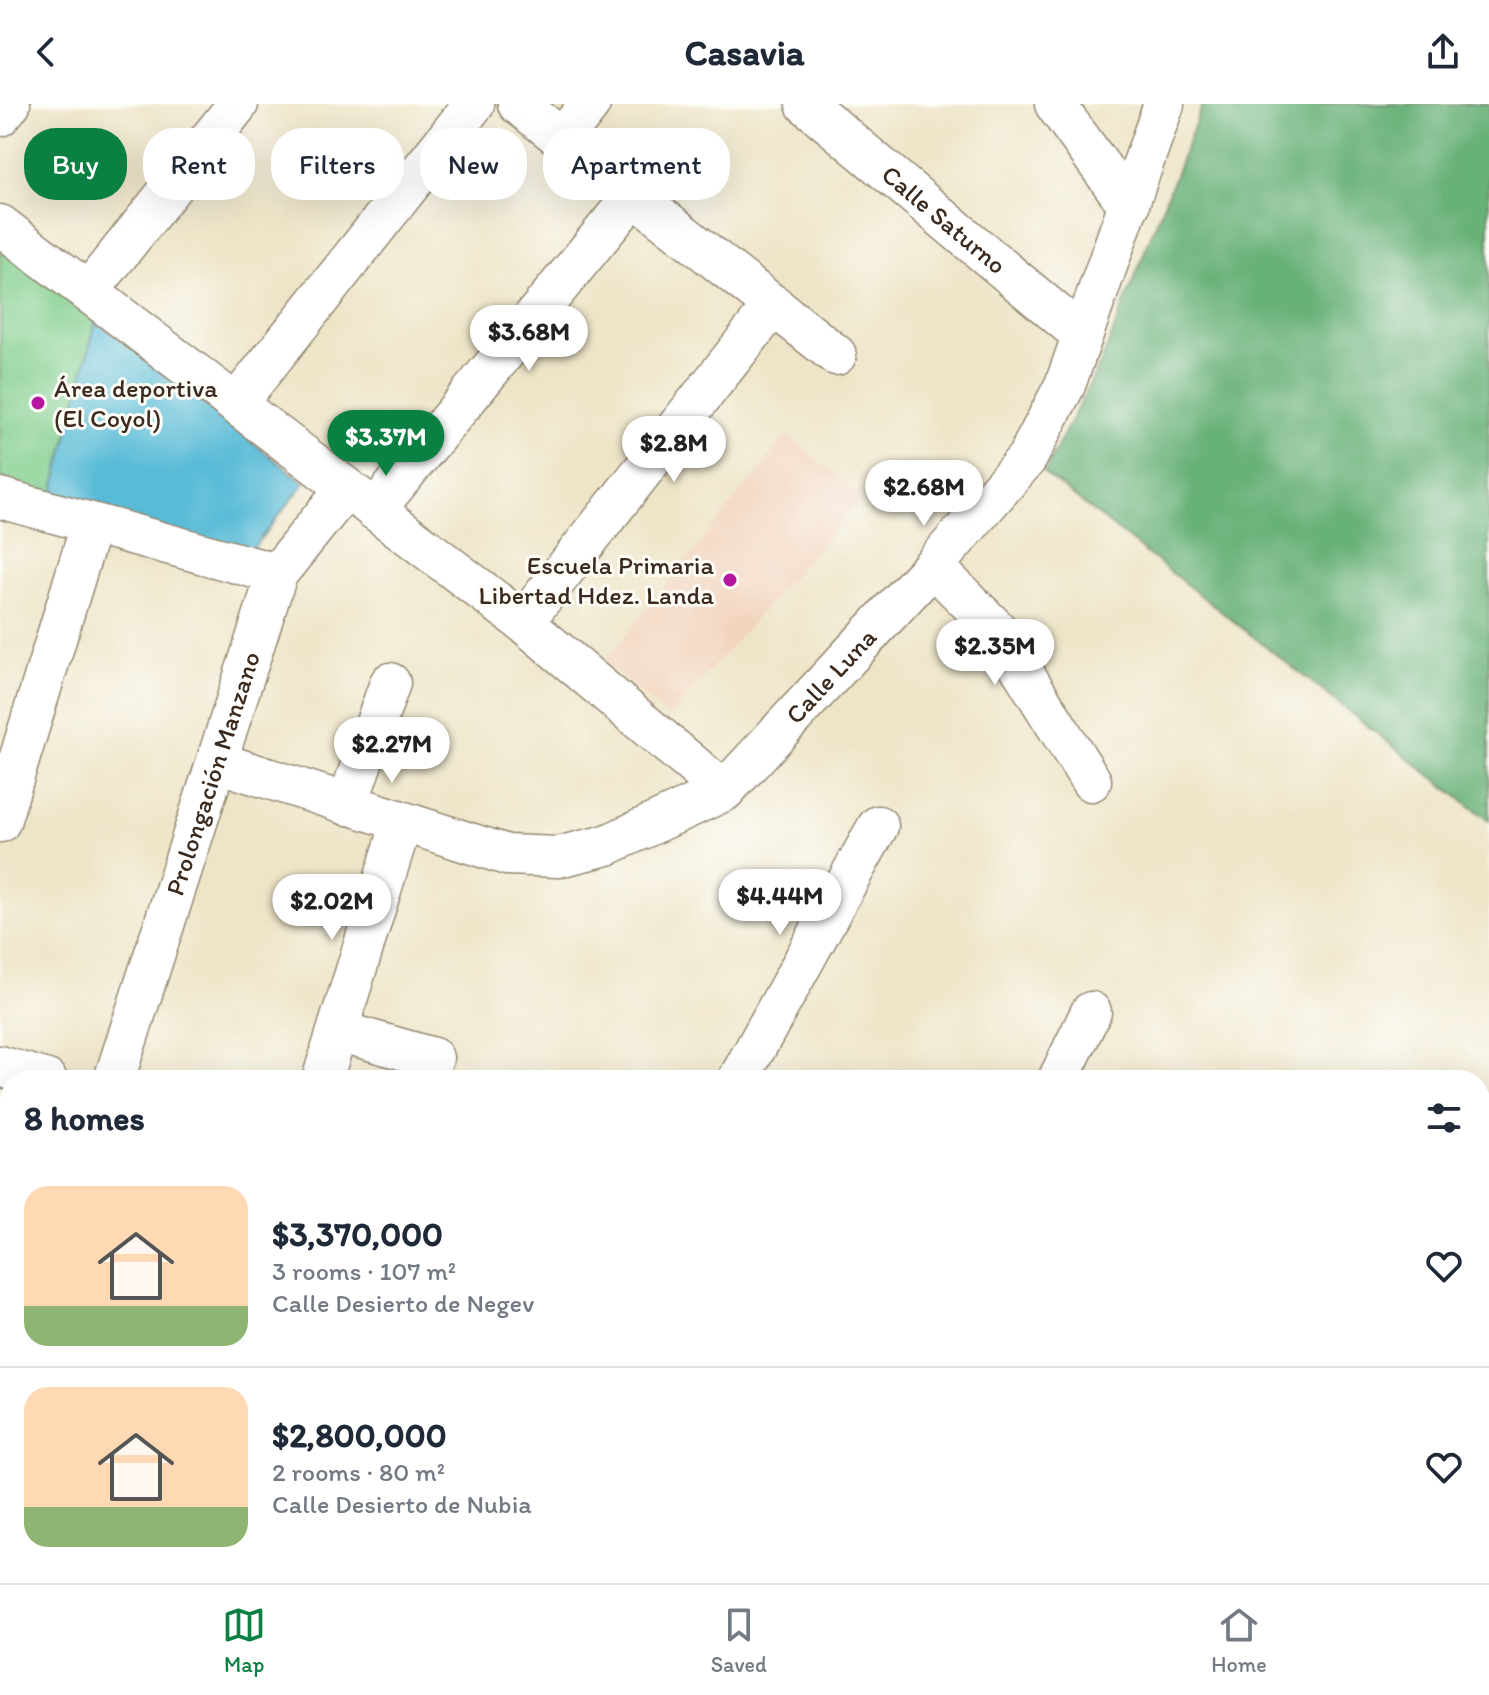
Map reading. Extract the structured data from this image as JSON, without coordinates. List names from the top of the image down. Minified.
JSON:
{"streets":{"street":["Calle Saturno","Calle Luna","Prolongación Manzano"]},"crossings":[["Calle Saturno","Calle Luna"],["Calle Luna","Prolongación Manzano"]],"places":["Área deportiva (El Coyol)","Escuela Primaria Libertad Hdez. Landa"],"page":{"header":"Casavia","chip":["Buy","Rent","Filters","New","Apartment"],"price":["$3.68M","$3.37M","$2.8M","$2.68M","$2.35M","$2.27M","$4.44M","$2.02M"],"heading":"8 homes","list":[{"name":"$3,370,000","note":"3 rooms · 107 m² · Calle Desierto de Negev"},{"name":"$2,800,000","note":"2 rooms · 80 m² · Calle Desierto de Nubia"}],"tabs":["Map","Saved","Home"]}}
